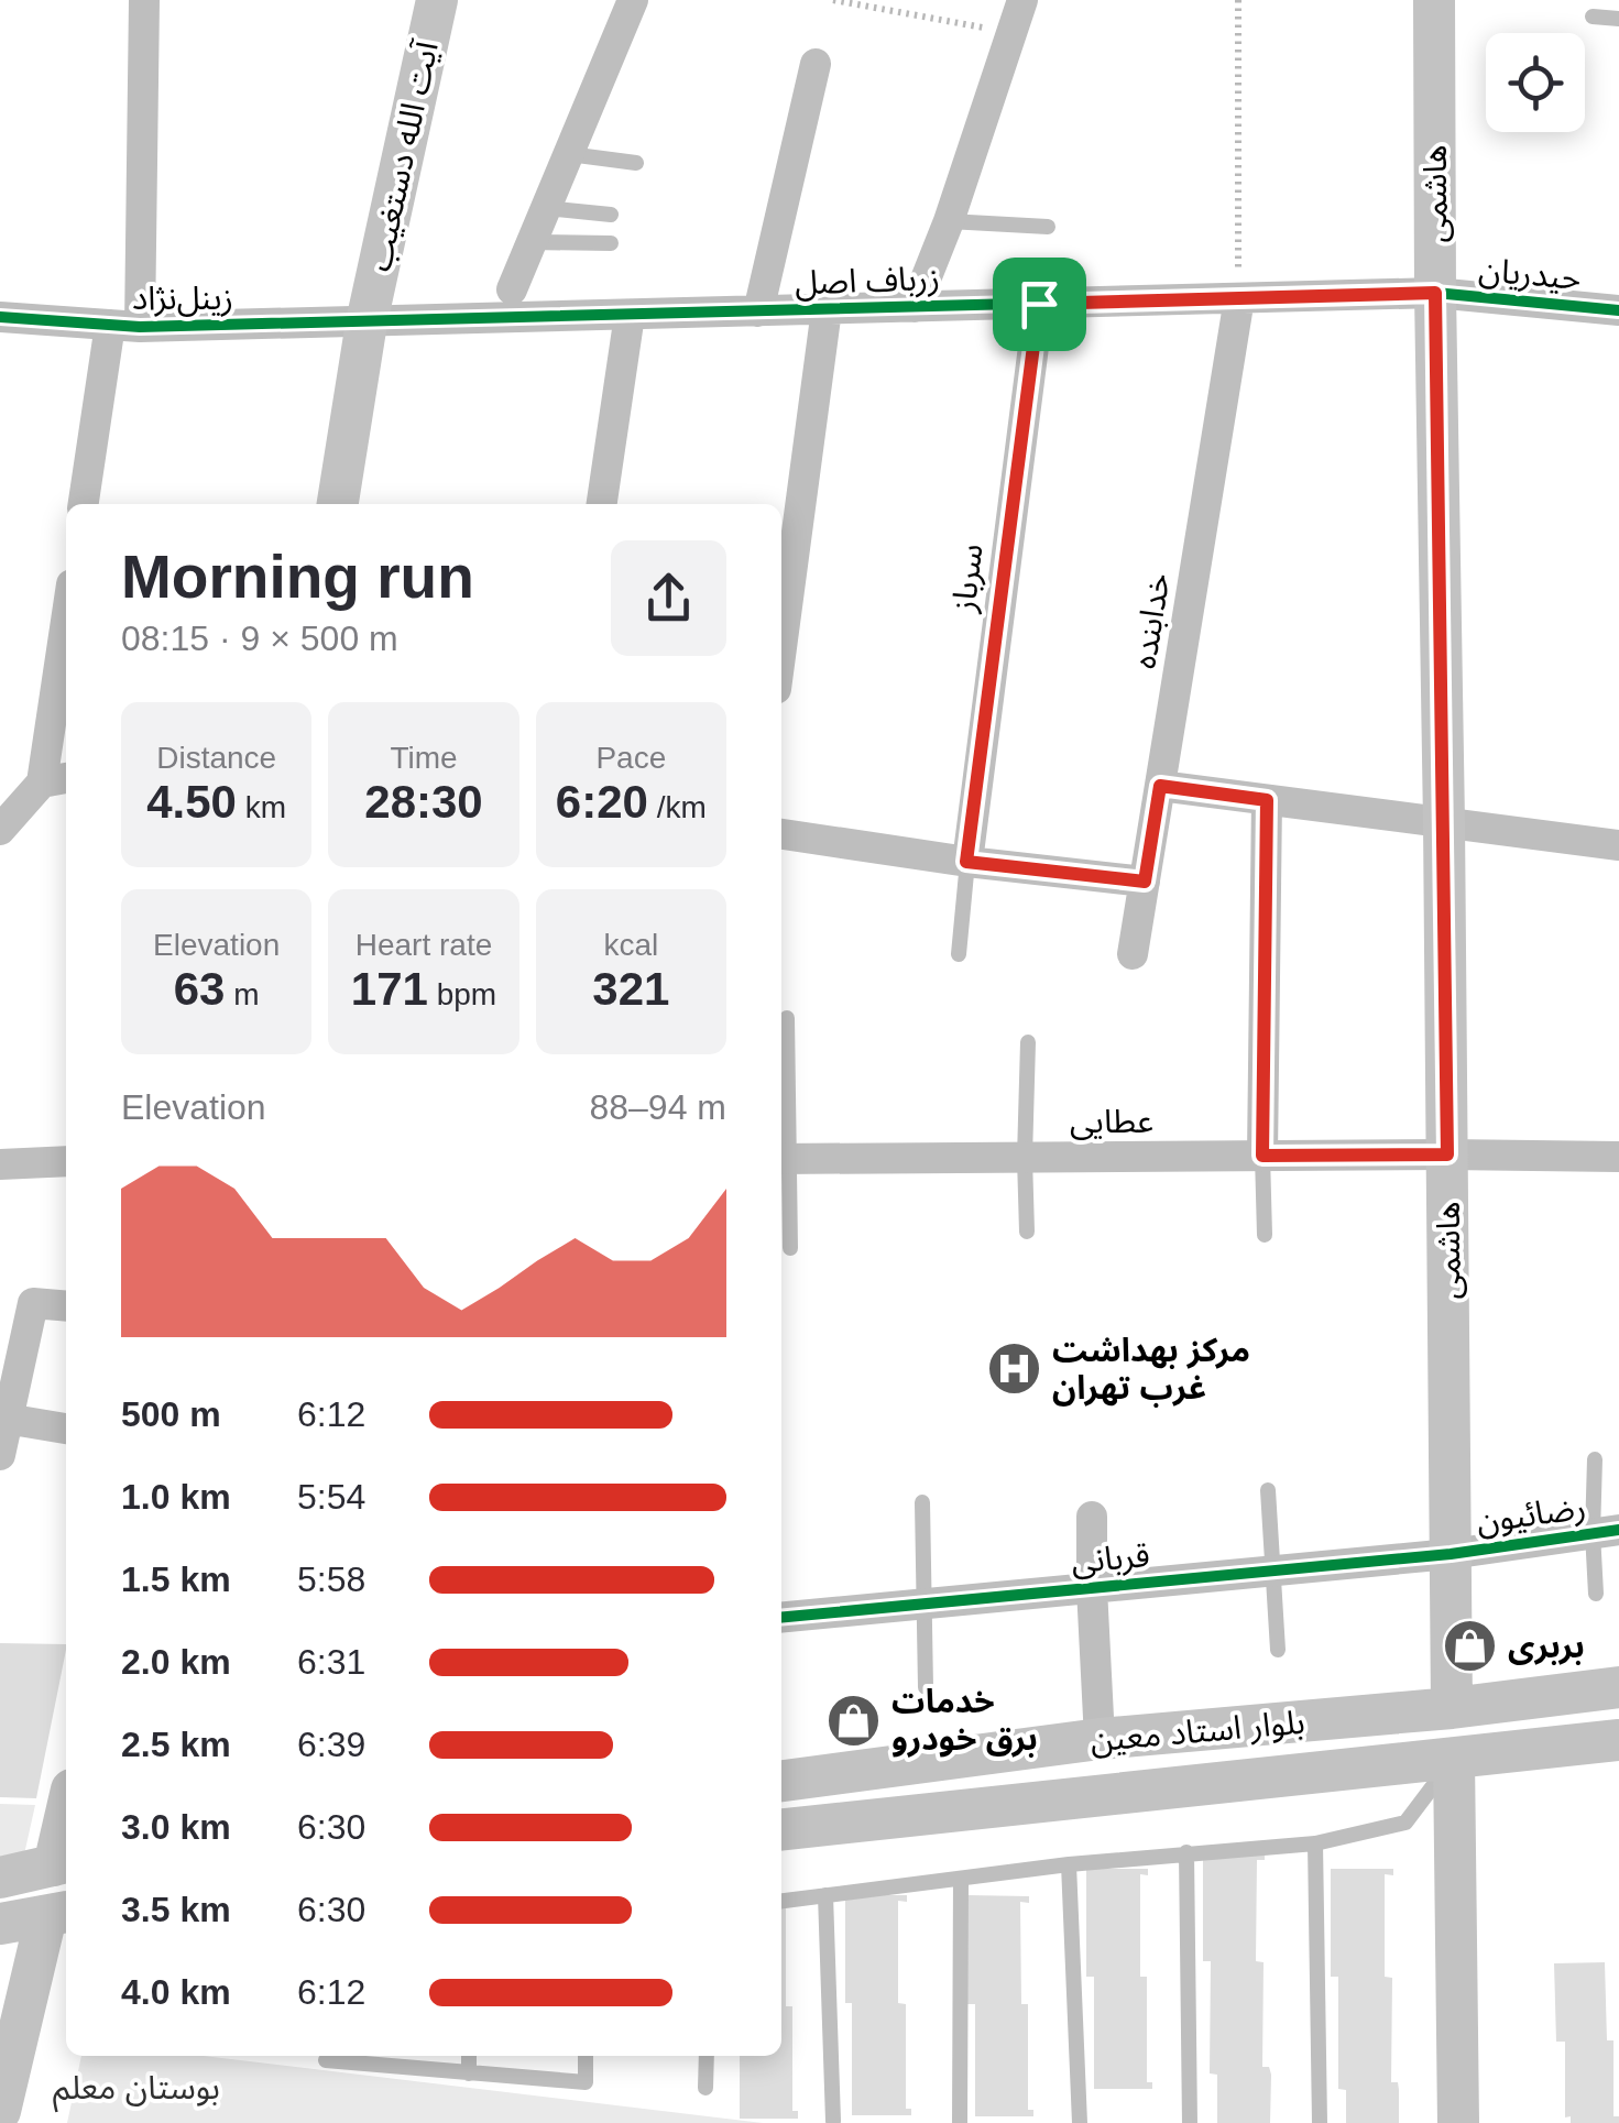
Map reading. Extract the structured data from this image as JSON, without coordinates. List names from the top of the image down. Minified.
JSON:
{"streets":{"main road":["آیت الله دستغیب","هاشمی","بلوار استاد معین"],"street":["حیدریان","زرباف اصل","زینل‌نژاد","سرباز","خدابنده","عطایی","رضائیون","قربانی"]},"crossings":[["آیت الله دستغیب","زرباف اصل"],["آیت الله دستغیب","زینل‌نژاد"],["هاشمی","حیدریان"],["هاشمی","زرباف اصل"],["هاشمی","عطایی"],["هاشمی","رضائیون"],["هاشمی","قربانی"],["هاشمی","بلوار استاد معین"],["حیدریان","زرباف اصل"],["زرباف اصل","زینل‌نژاد"],["زرباف اصل","سرباز"],["زرباف اصل","خدابنده"],["رضائیون","قربانی"]],"parks":["بوستان معلم"],"places":{"hospital":["مرکز بهداشت غرب تهران"],"shop":["بربری","خدمات برق خودرو"]},"page":{"heading":["Morning run","08:15 · 9 × 500 m"],"stats":[["Distance","4.50 km"],["Time","28:30"],["Pace","6:20 /km"],["Elevation","63 m"],["Heart rate","171 bpm"],["kcal","321"]],"chart":["Elevation","88–94 m"],"list":[{"name":"500 m","note":"6:12"},{"name":"1.0 km","note":"5:54"},{"name":"1.5 km","note":"5:58"},{"name":"2.0 km","note":"6:31"},{"name":"2.5 km","note":"6:39"},{"name":"3.0 km","note":"6:30"},{"name":"3.5 km","note":"6:30"},{"name":"4.0 km","note":"6:12"}]}}
